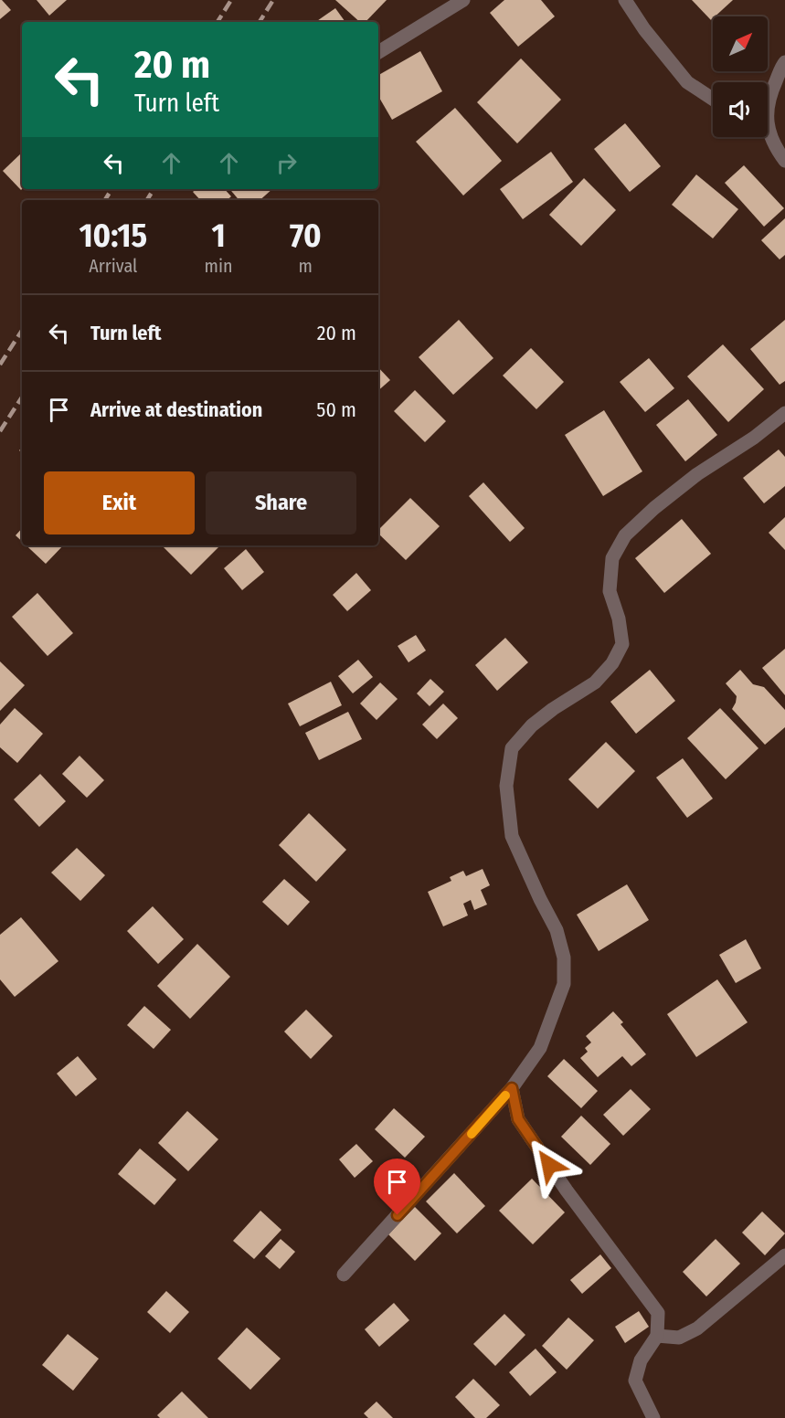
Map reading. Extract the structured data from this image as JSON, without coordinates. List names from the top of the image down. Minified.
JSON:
{"north":"top right","page":{"turn":["20 m","Turn left"],"eta":["10:15","Arrival","1","min","70","m"],"list":[{"name":"Turn left","value":"20 m"},{"name":"Arrive at destination","value":"50 m"}],"buttons":["Exit","Share"]}}
